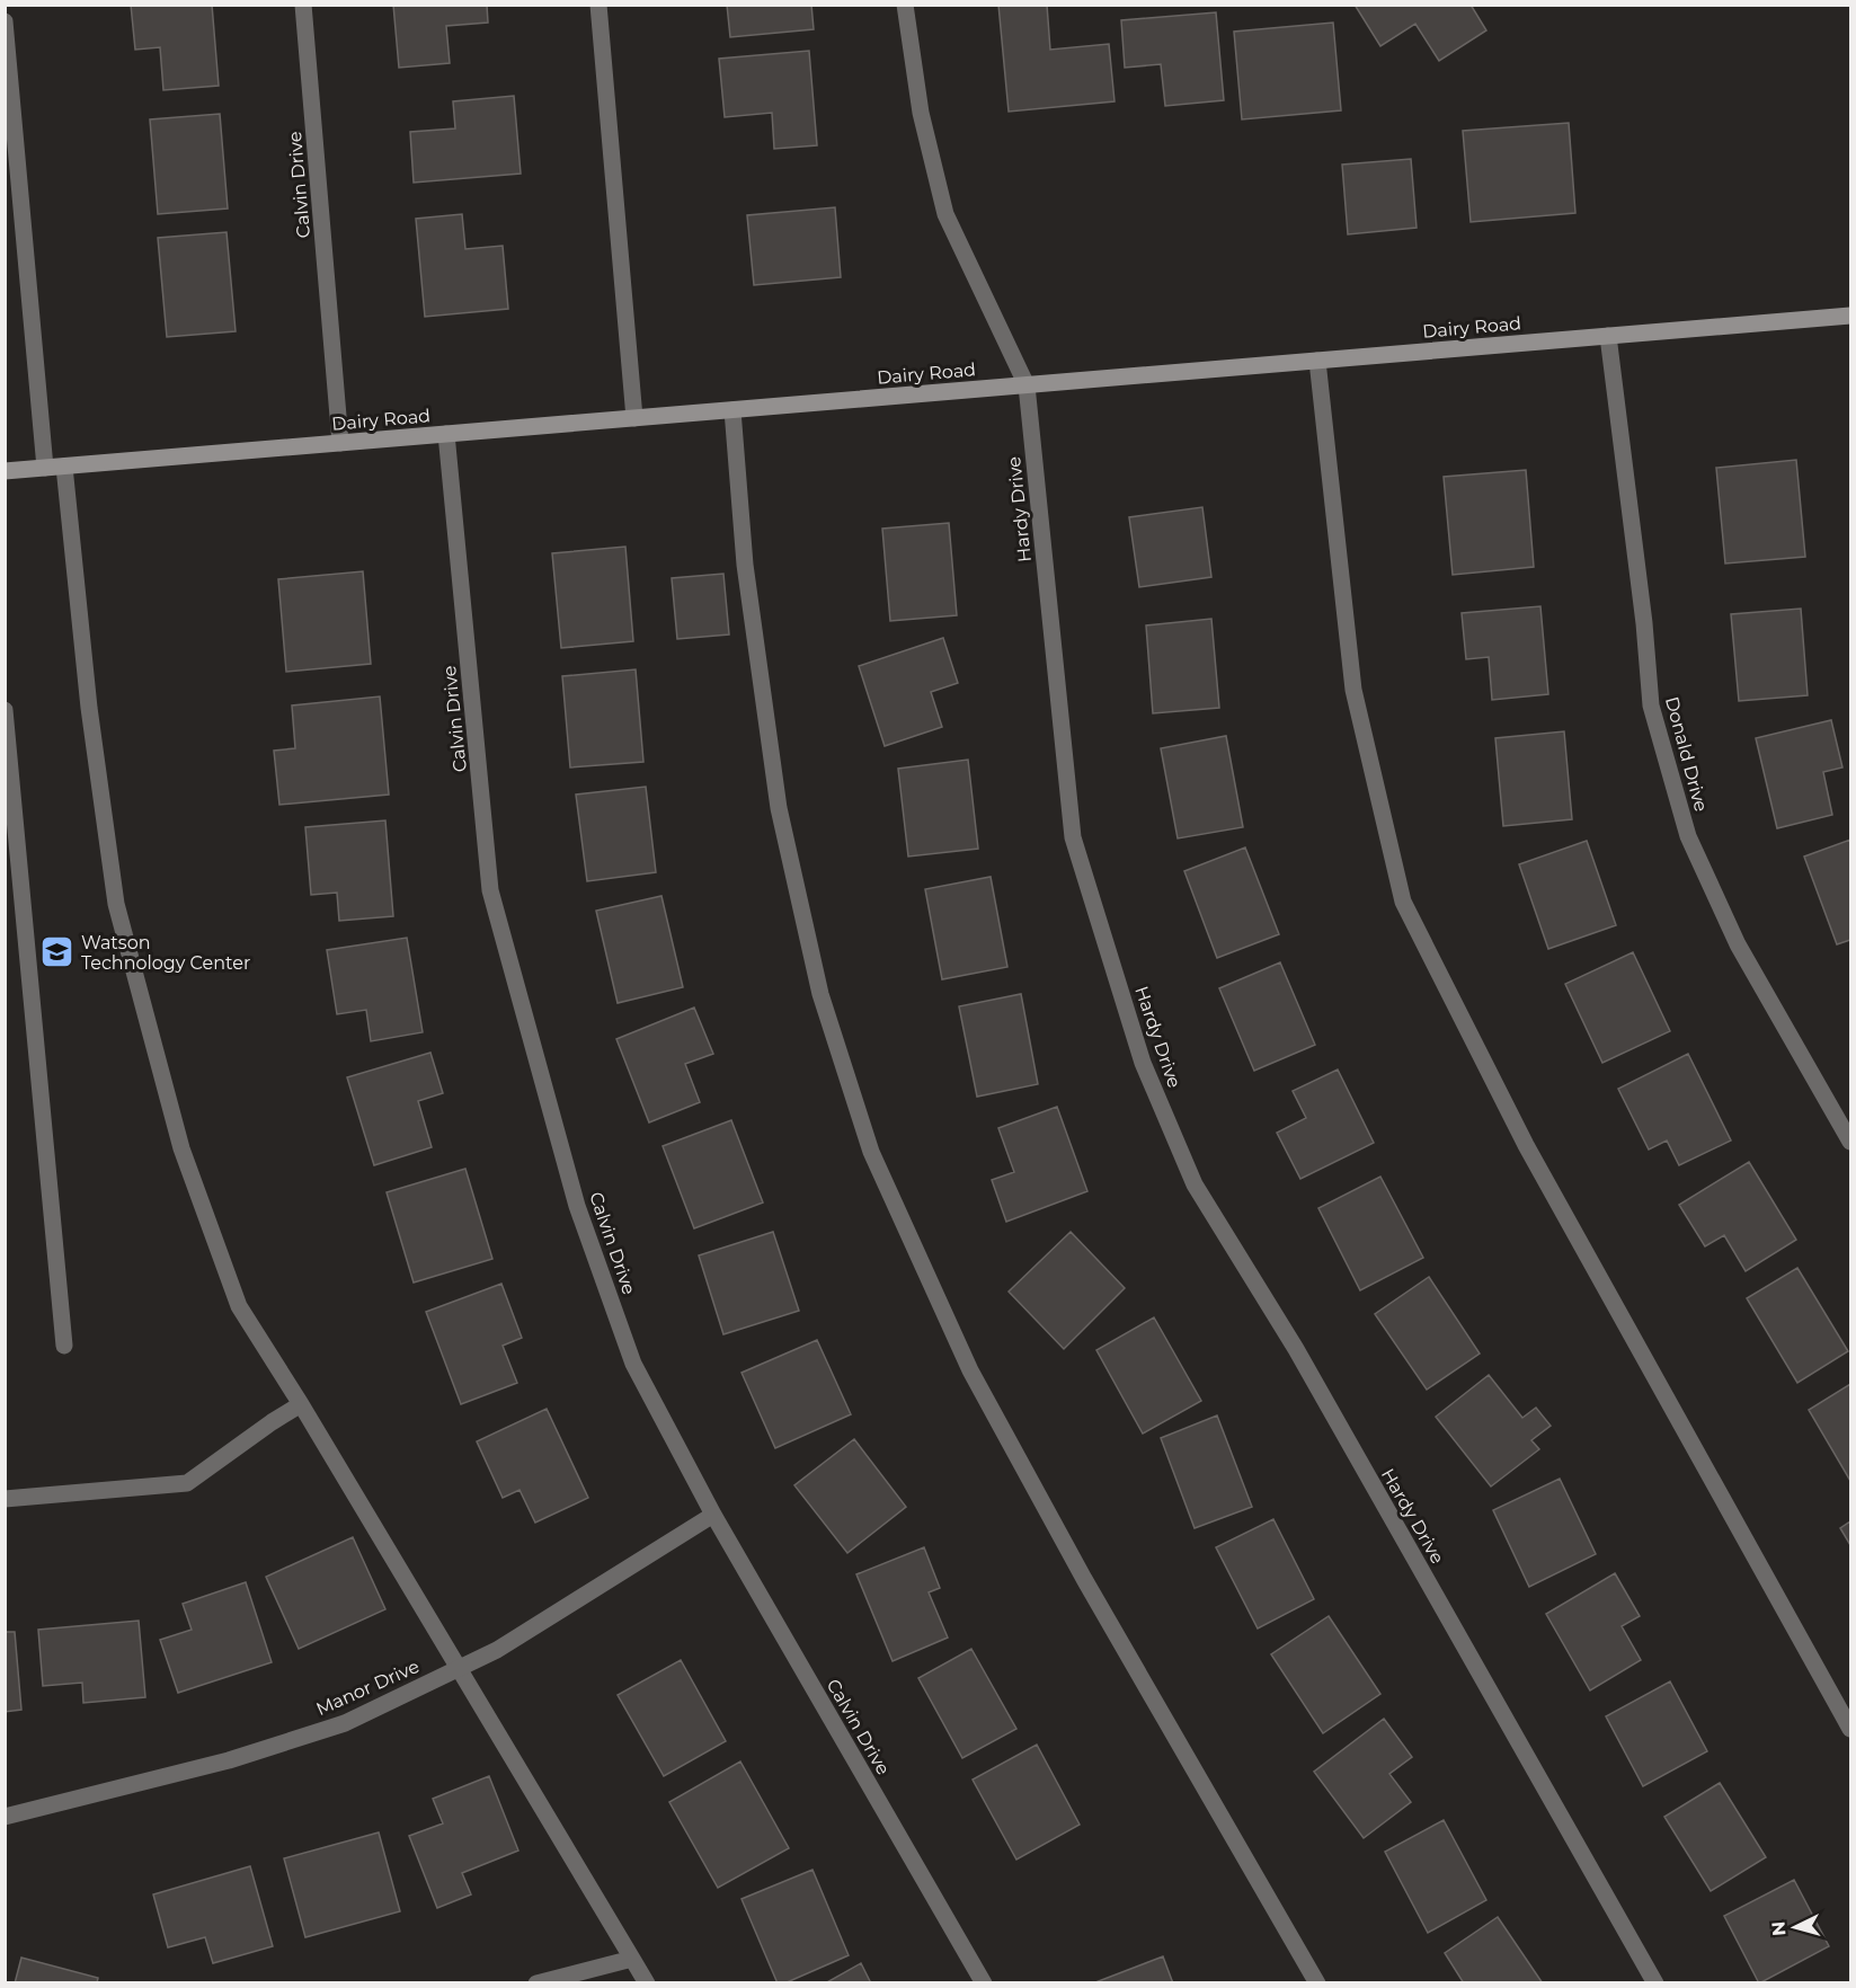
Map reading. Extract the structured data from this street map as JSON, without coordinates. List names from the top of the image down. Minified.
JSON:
{"streets":{"street":["Calvin Drive","Dairy Road","Hardy Drive","Donald Drive","Manor Drive"]},"crossings":[["Calvin Drive","Dairy Road"],["Calvin Drive","Manor Drive"],["Dairy Road","Hardy Drive"],["Dairy Road","Donald Drive"]],"places":{"school or university":["Watson Technology Center"]},"north":"left"}
